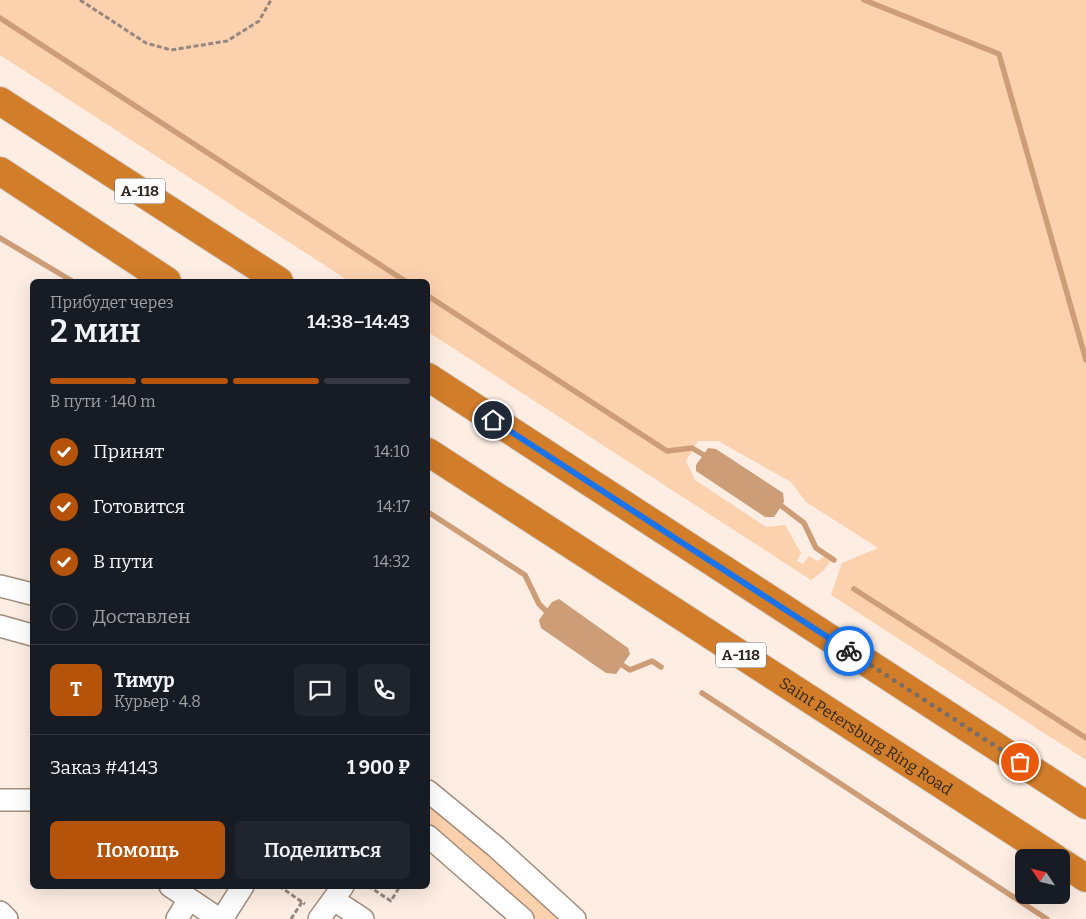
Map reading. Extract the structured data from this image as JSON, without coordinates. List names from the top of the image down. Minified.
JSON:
{"streets":{"highway":["А-118","Saint Petersburg Ring Road"]},"north":"top left","page":{"heading":["2 мин","Прибудет через","14:38–14:43"],"panel":["Тимур","Курьер · 4.8","Заказ #4143","1 900 ₽"],"bar":"В пути · 140 m","list":[["Принят","14:10"],["Готовится","14:17"],["В пути","14:32"],"Доставлен"],"round":"Т","buttons":["Помощь","Поделиться"]}}
